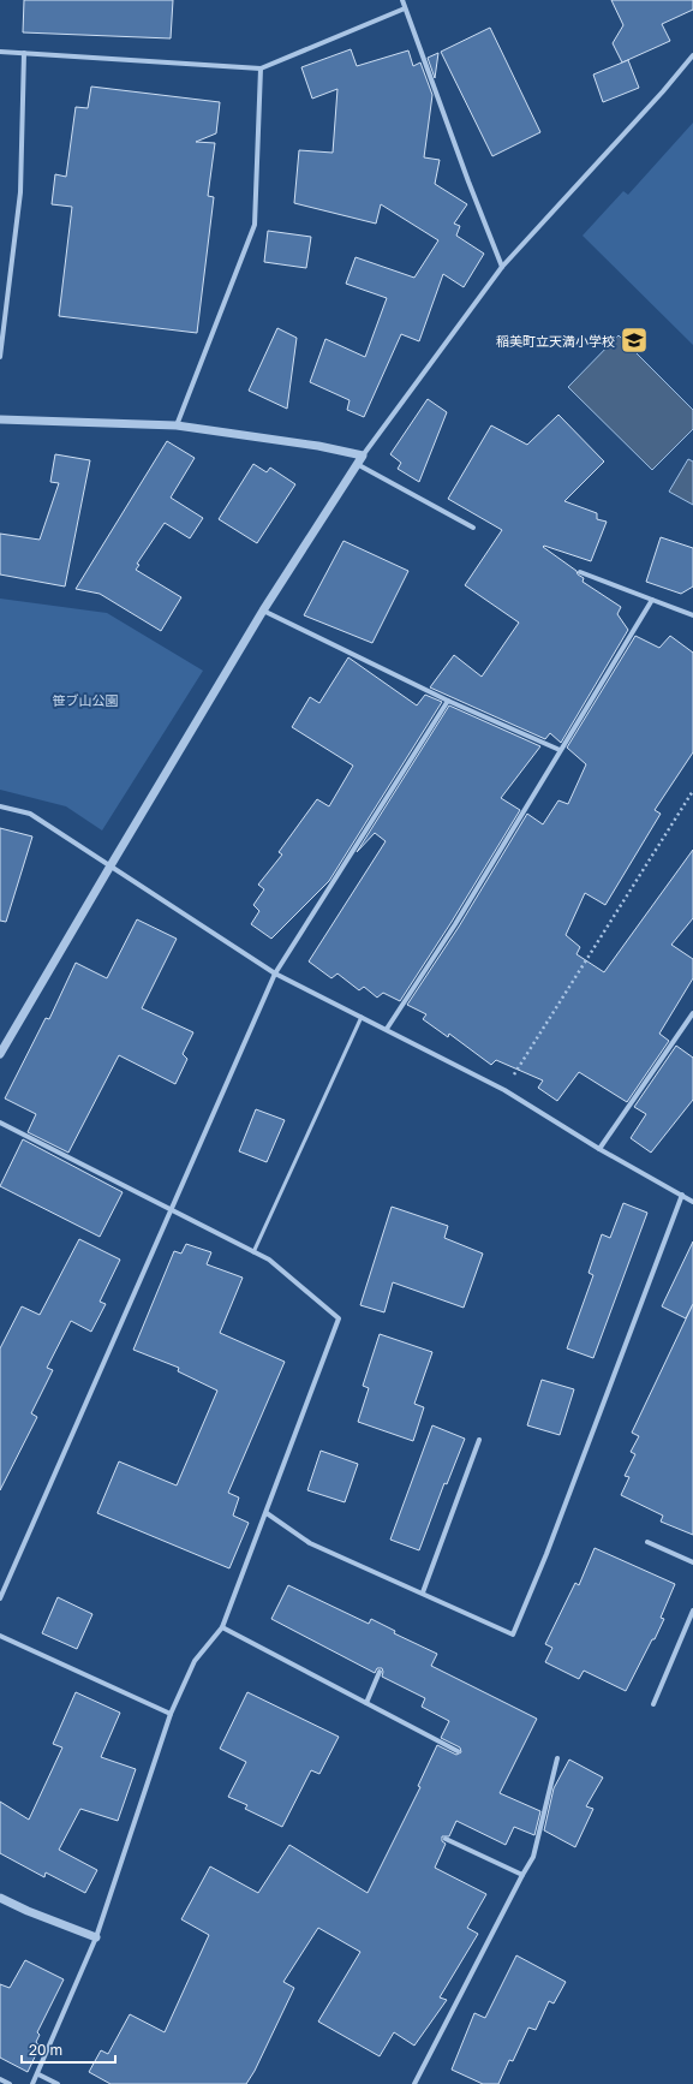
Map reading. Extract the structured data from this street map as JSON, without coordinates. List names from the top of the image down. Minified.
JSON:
{"parks":["笹ブ山公園"],"places":{"school or university":["稲美町立天満小学校"]},"scale_bar":"20 m"}
